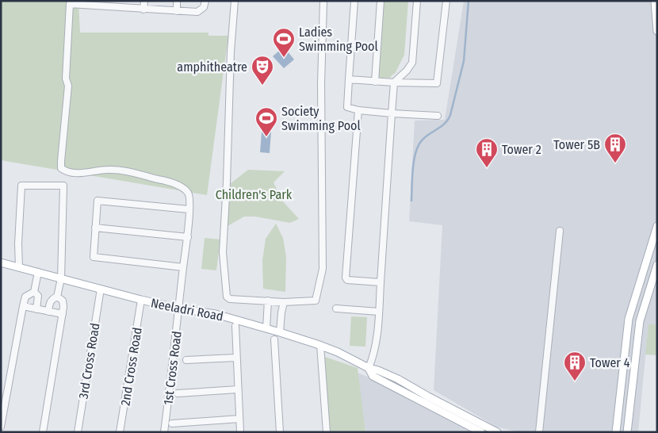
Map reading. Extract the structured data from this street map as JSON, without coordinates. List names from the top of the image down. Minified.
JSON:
{"streets":{"main road":["Neeladri Road"],"street":["3rd Cross Road","2nd Cross Road","1st Cross Road"]},"crossings":[["Neeladri Road","3rd Cross Road"],["Neeladri Road","2nd Cross Road"],["Neeladri Road","1st Cross Road"]],"parks":["Children's Park"],"places":{"sports":["Ladies Swimming Pool","Society Swimming Pool"],"theatre":["amphitheatre"],"building":["Tower 5B","Tower 2","Tower 4"]}}
